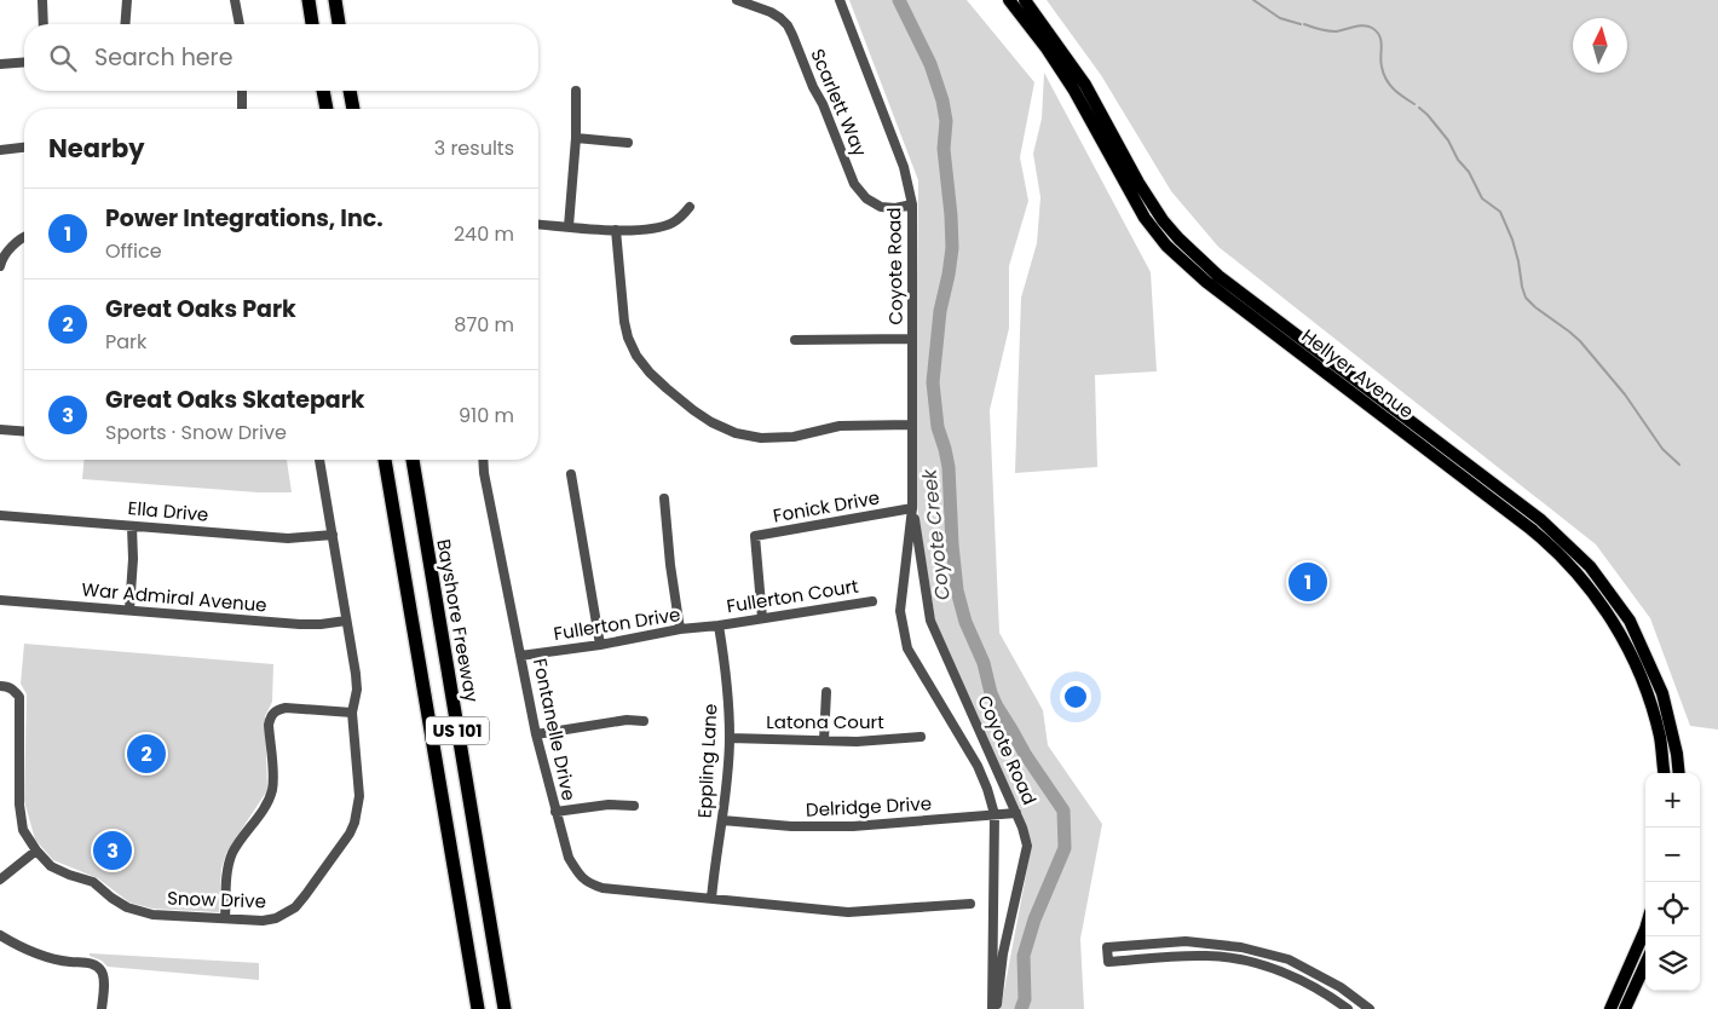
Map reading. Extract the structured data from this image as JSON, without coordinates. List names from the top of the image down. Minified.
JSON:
{"streets":{"highway":["Bayshore Freeway","US 101"],"main road":["Hellyer Avenue"],"street":["Scarlett Way","Coyote Road","Fonick Drive","Ella Drive","Fullerton Court","War Admiral Avenue","Fullerton Drive","Latona Court","Fontanelle Drive","Eppling Lane","Delridge Drive","Snow Drive"]},"crossings":[["Scarlett Way","Coyote Road"],["Coyote Road","Fonick Drive"],["Coyote Road","Delridge Drive"],["Fonick Drive","Fullerton Court"],["Ella Drive","Snow Drive"],["Fullerton Court","Fullerton Drive"],["Fullerton Court","Eppling Lane"],["War Admiral Avenue","Snow Drive"],["Fullerton Drive","Fontanelle Drive"],["Fullerton Drive","Eppling Lane"],["Latona Court","Eppling Lane"],["Fontanelle Drive","Eppling Lane"],["Eppling Lane","Delridge Drive"]],"water":["Coyote Creek"],"north":"top","page":{"search":"Search here","heading":["Nearby","3 results"],"list":[{"mark":"1","name":"Power Integrations, Inc.","note":"Office","value":"240 m"},{"mark":"2","name":"Great Oaks Park","note":"Park","value":"870 m"},{"mark":"3","name":"Great Oaks Skatepark","note":"Sports · Snow Drive","value":"910 m"}],"pins":["1","2","3"],"map_buttons":["+","−"]}}
